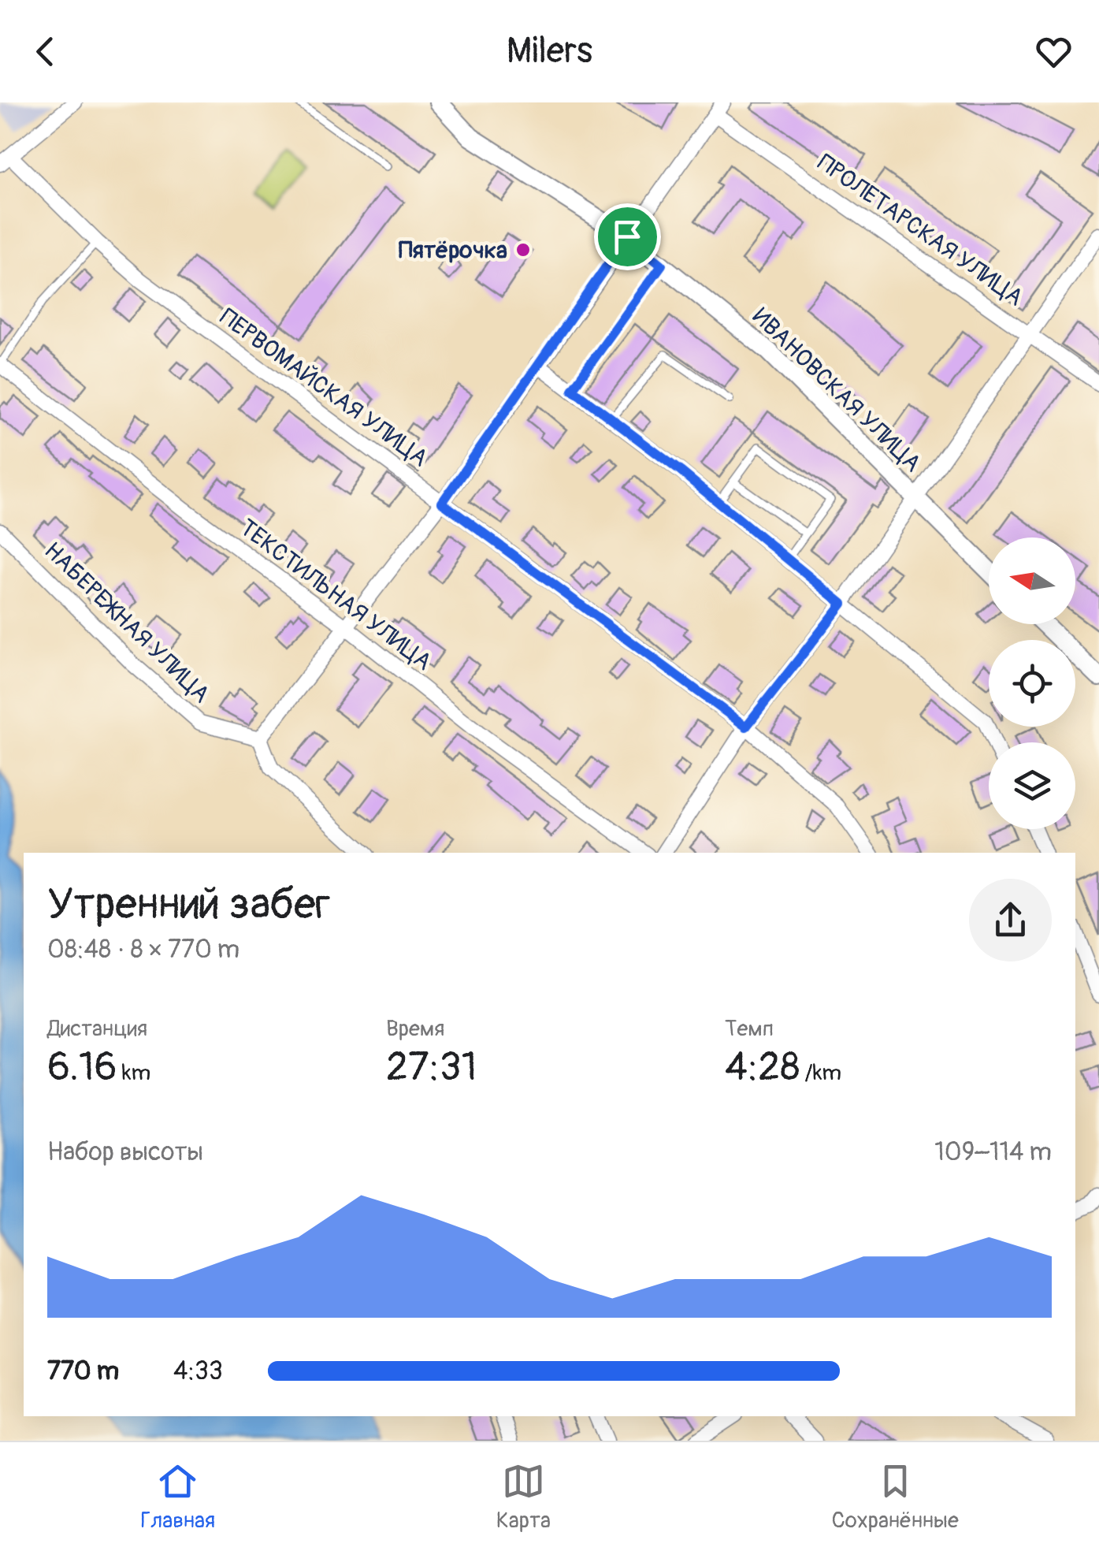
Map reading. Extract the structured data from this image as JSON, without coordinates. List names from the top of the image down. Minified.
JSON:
{"streets":{"street":["ПРОЛЕТАРСКАЯ УЛИЦА","ПЕРВОМАЙСКАЯ УЛИЦА","ИВАНОВСКАЯ УЛИЦА","ТЕКСТИЛЬНАЯ УЛИЦА","НАБЕРЕЖНАЯ УЛИЦА"]},"places":["Пятёрочка"],"north":"left","page":{"header":"Milers","heading":["Утренний забег","08:48 · 8 × 770 m"],"stats":[["Дистанция","6.16 km"],["Время","27:31"],["Темп","4:28 /km"]],"chart":["Набор высоты","109–114 m"],"list":[{"name":"770 m","note":"4:33"}],"tabs":["Главная","Карта","Сохранённые"]}}
